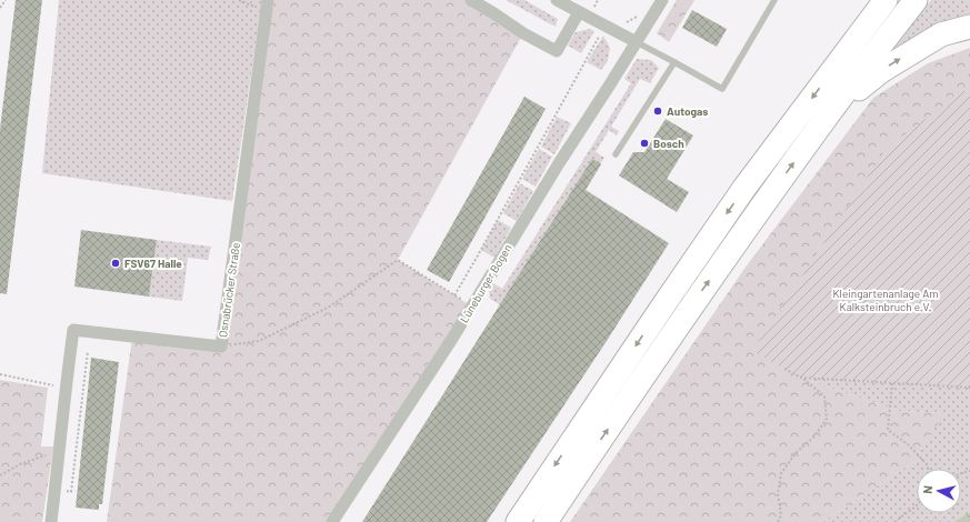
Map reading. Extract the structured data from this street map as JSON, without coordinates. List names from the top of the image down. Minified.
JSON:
{"streets":{"street":["Lüneburger Bogen","Osnabrücker Straße"]},"parks":["Kleingartenanlage Am Kalksteinbruch e.V."],"places":["Autogas","Bosch","FSV67 Halle"],"north":"left"}
